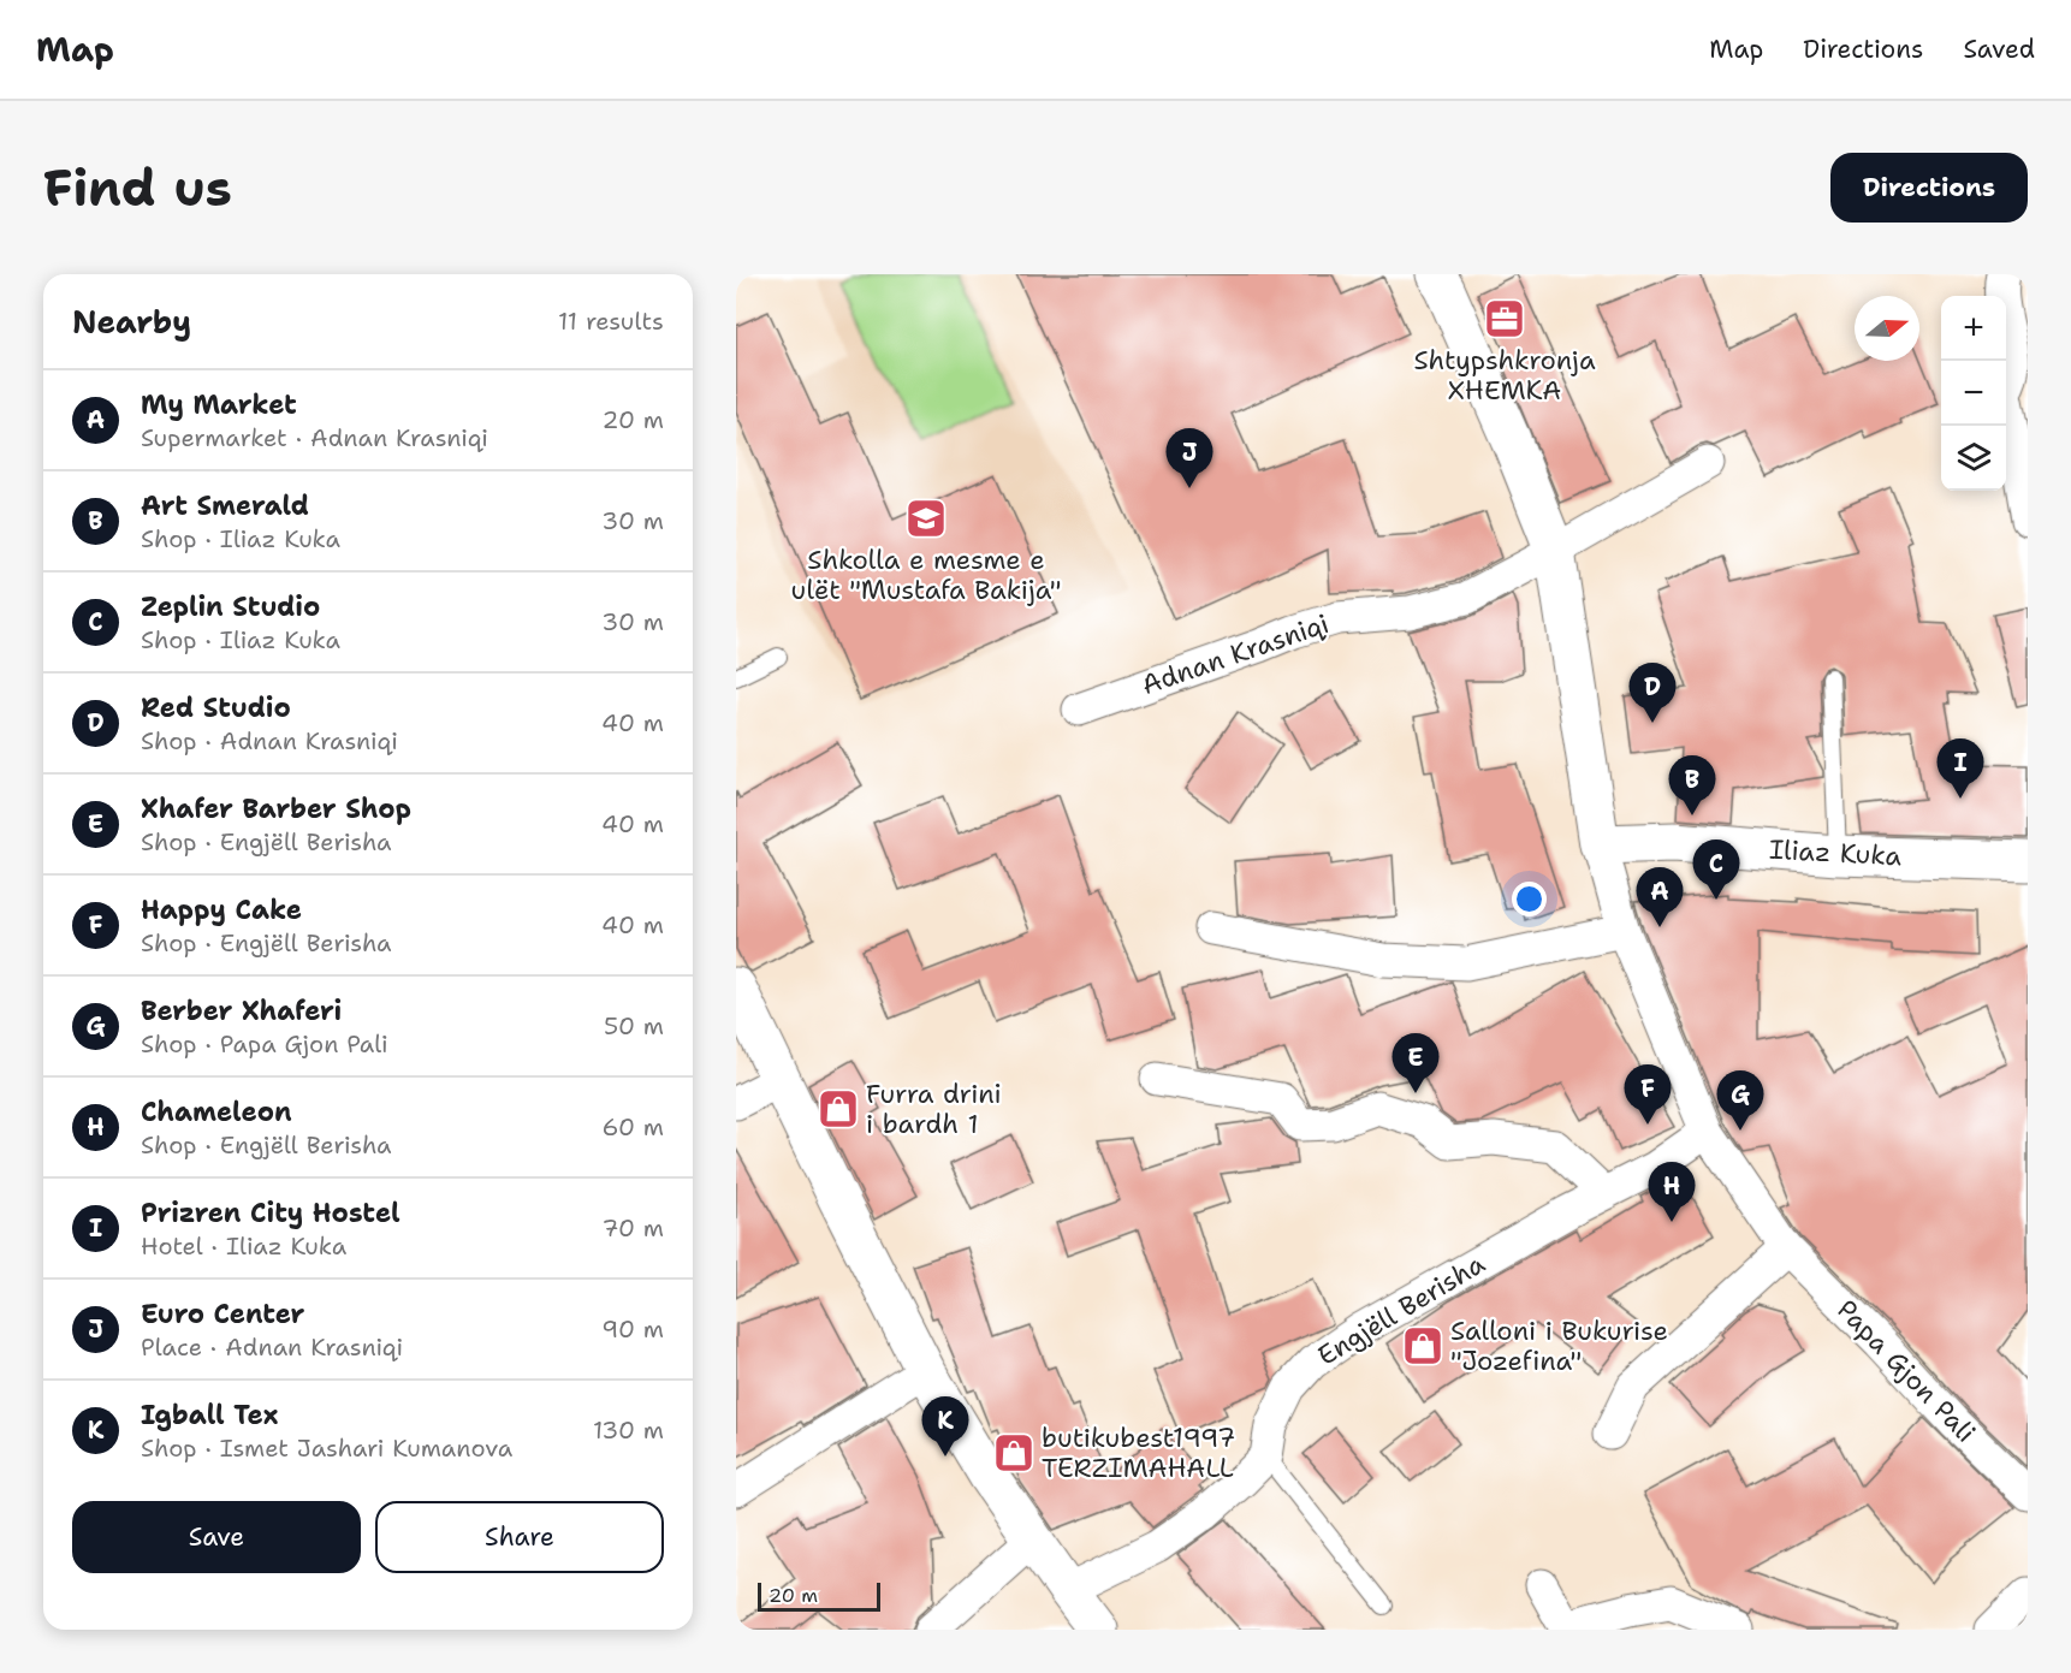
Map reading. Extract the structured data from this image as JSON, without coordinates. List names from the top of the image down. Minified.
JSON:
{"streets":{"street":["Adnan Krasniqi","Iliaz Kuka","Engjëll Berisha","Papa Gjon Pali"]},"crossings":[["Engjëll Berisha","Papa Gjon Pali"]],"places":{"office":["Shtypshkronja XHEMKA"],"school or university":["Shkolla e mesme e ulët \"Mustafa Bakija\""],"shop":["Furra drini i bardh 1","Salloni i Bukurise \"Jozefina\"","butikubest1997 TERZIMAHALL"]},"scale_bar":"20 m","north":"right","page":{"header":"Map","nav":["Map","Directions","Saved"],"buttons":["Directions",["Save","Share"]],"title":"Find us","heading":["Nearby","11 results"],"map_buttons":["+","−"],"list":[{"mark":"A","name":"My Market","note":"Supermarket · Adnan Krasniqi","value":"20 m"},{"mark":"B","name":"Art Smerald","note":"Shop · Iliaz Kuka","value":"30 m"},{"mark":"C","name":"Zeplin Studio","note":"Shop · Iliaz Kuka","value":"30 m"},{"mark":"D","name":"Red Studio","note":"Shop · Adnan Krasniqi","value":"40 m"},{"mark":"E","name":"Xhafer Barber Shop","note":"Shop · Engjëll Berisha","value":"40 m"},{"mark":"F","name":"Happy Cake","note":"Shop · Engjëll Berisha","value":"40 m"},{"mark":"G","name":"Berber Xhaferi","note":"Shop · Papa Gjon Pali","value":"50 m"},{"mark":"H","name":"Chameleon","note":"Shop · Engjëll Berisha","value":"60 m"},{"mark":"I","name":"Prizren City Hostel","note":"Hotel · Iliaz Kuka","value":"70 m"},{"mark":"J","name":"Euro Center","note":"Place · Adnan Krasniqi","value":"90 m"},{"mark":"K","name":"Igball Tex","note":"Shop · Ismet Jashari Kumanova","value":"130 m"}],"pins":["J","D","I","B","C","A","E","F","G","H","K"],"scale":"20 m"}}
